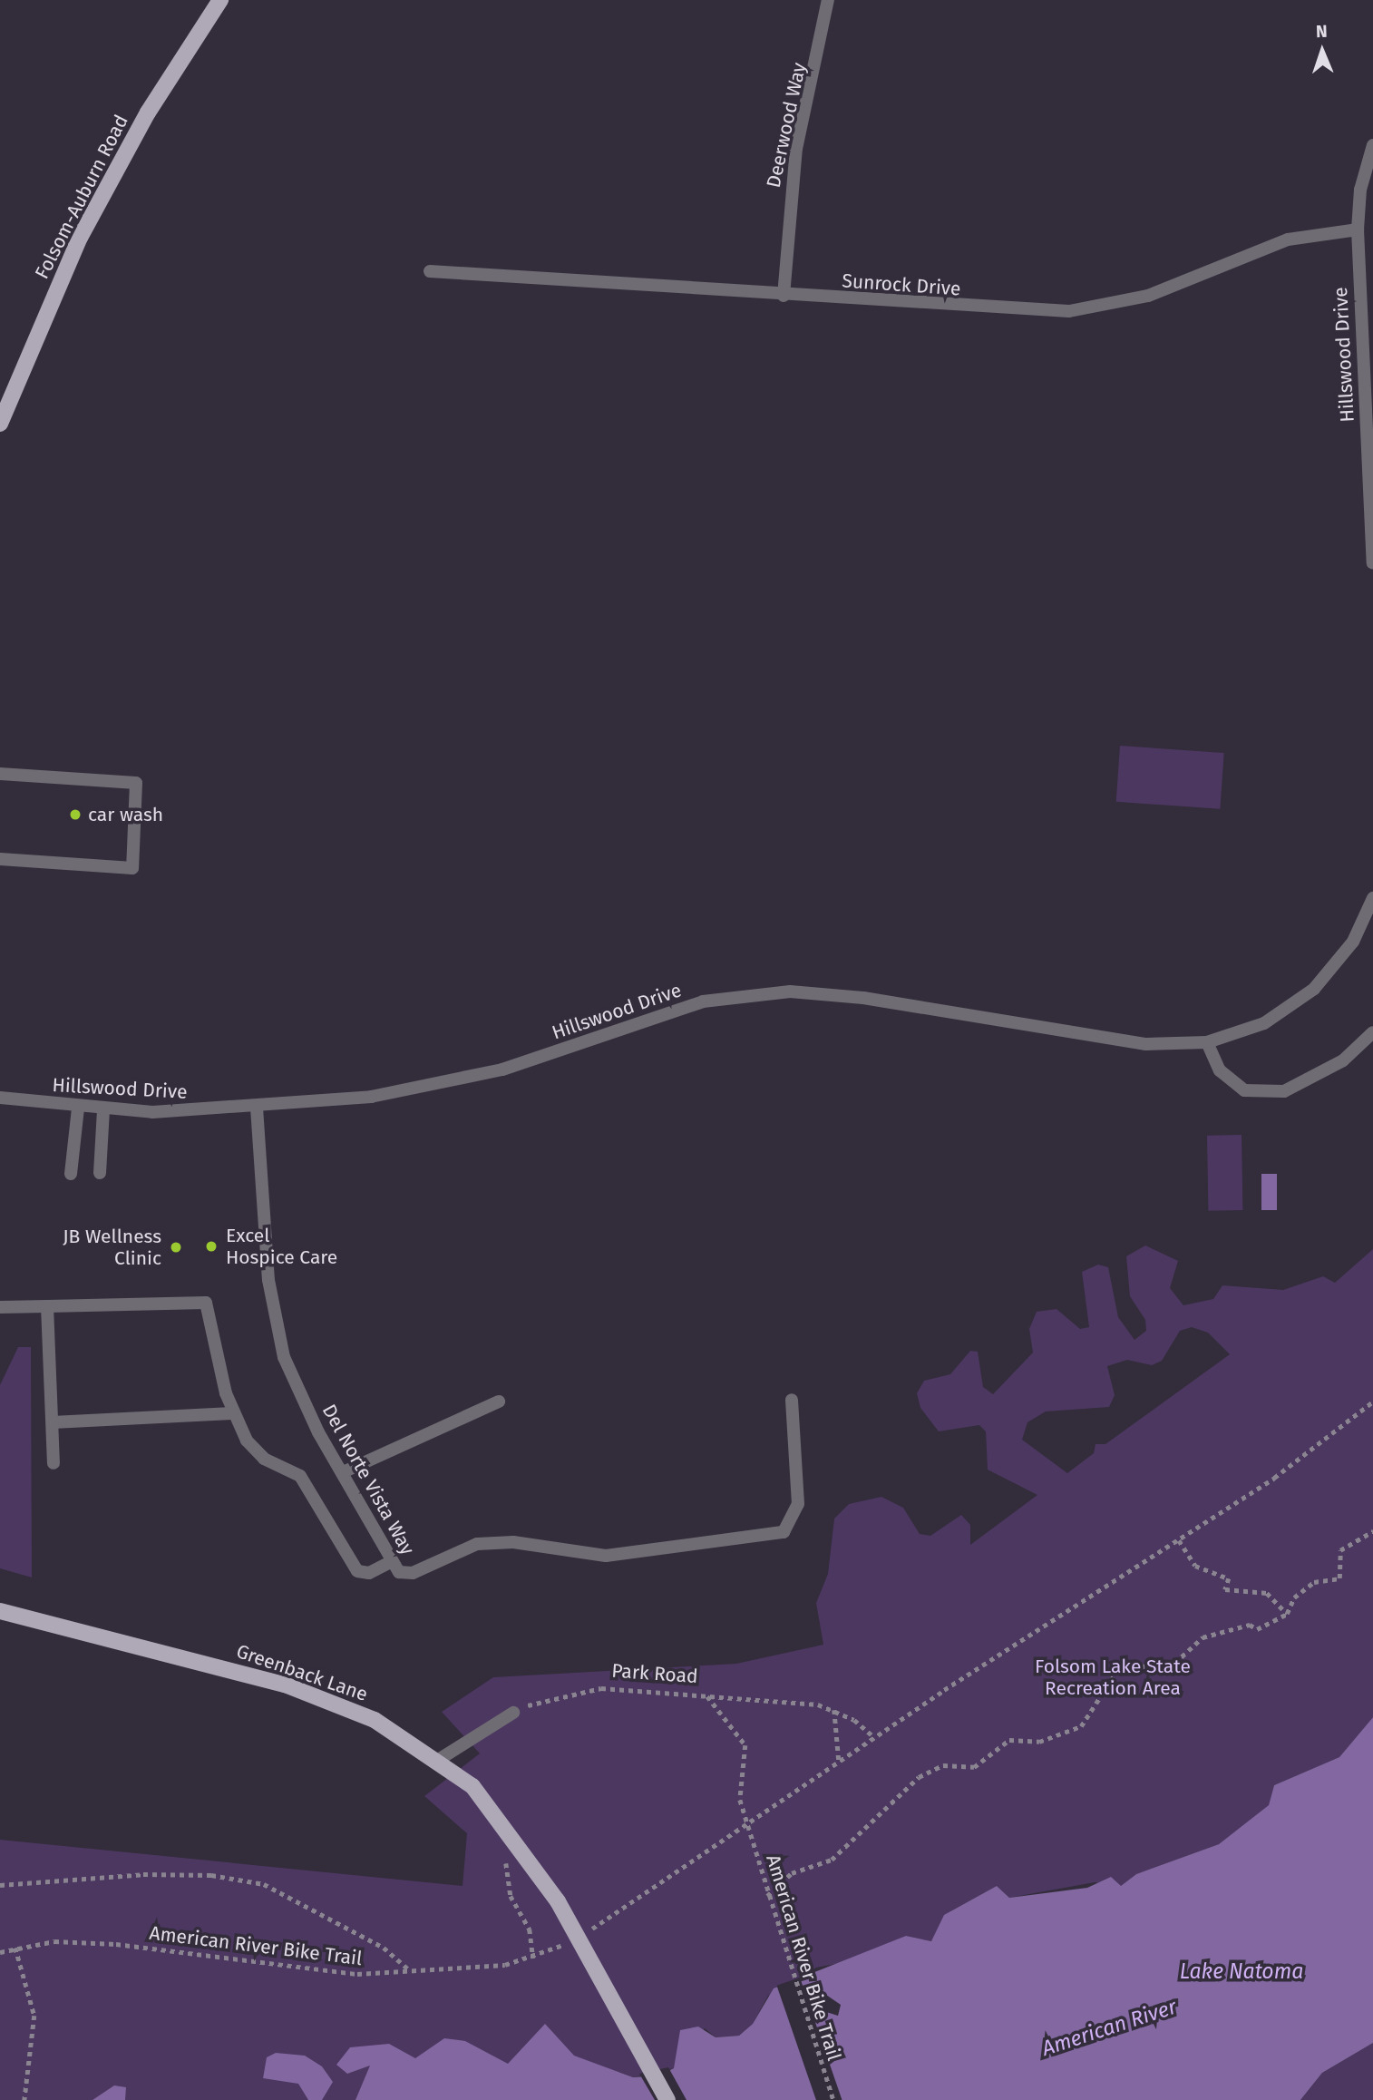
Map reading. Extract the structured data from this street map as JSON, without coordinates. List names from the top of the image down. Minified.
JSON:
{"streets":{"main road":["Folsom-Auburn Road","Greenback Lane"],"street":["Deerwood Way","Sunrock Drive","Hillswood Drive","Del Norte Vista Way"],"path":["Park Road","American River Bike Trail"]},"crossings":[["Deerwood Way","Sunrock Drive"],["Sunrock Drive","Hillswood Drive"],["Hillswood Drive","Del Norte Vista Way"],["Park Road","American River Bike Trail"]],"water":["Lake Natoma","American River"],"parks":["Folsom Lake State Recreation Area"],"places":["car wash","Excel Hospice Care","JB Wellness Clinic"],"north":"top"}
